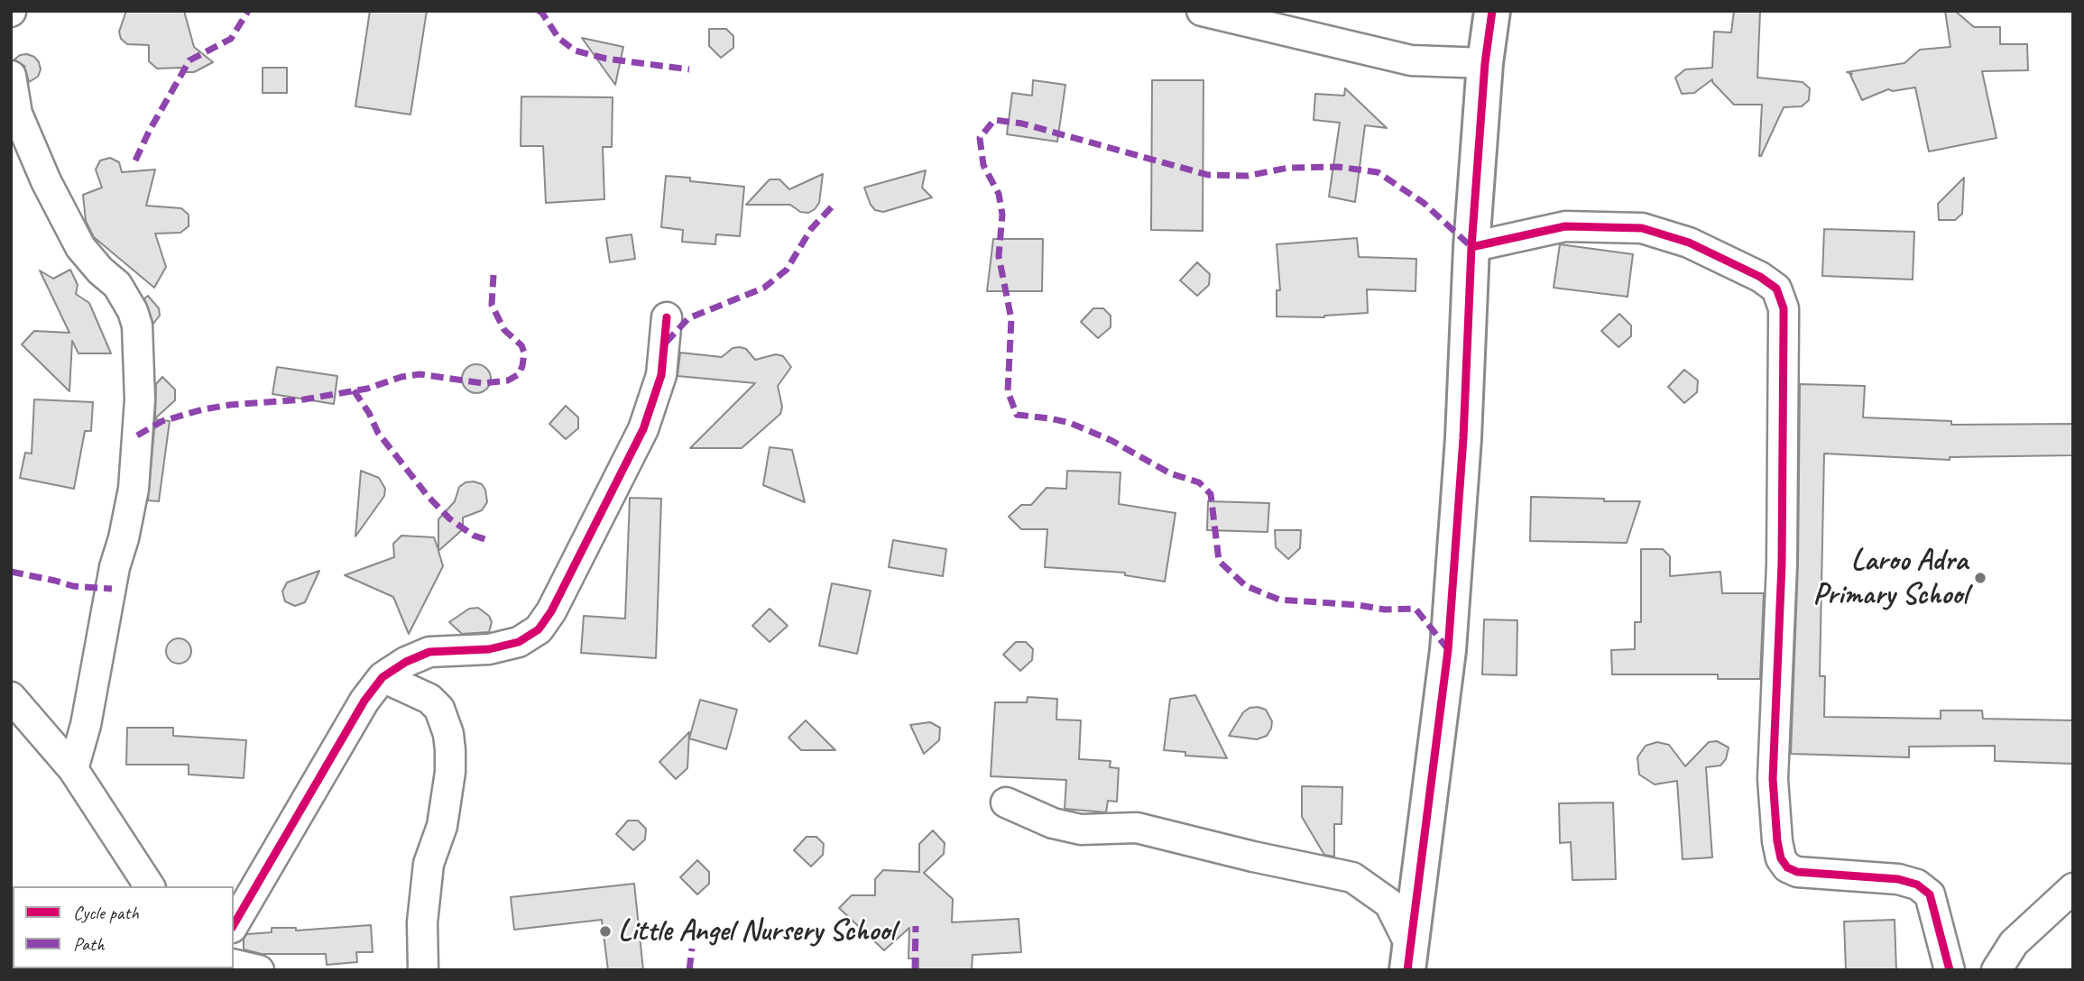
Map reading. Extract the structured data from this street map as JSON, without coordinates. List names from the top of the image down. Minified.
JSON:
{"places":["Laroo Adra Primary School","Little Angel Nursery School"],"legend":["Cycle path","Path"]}
